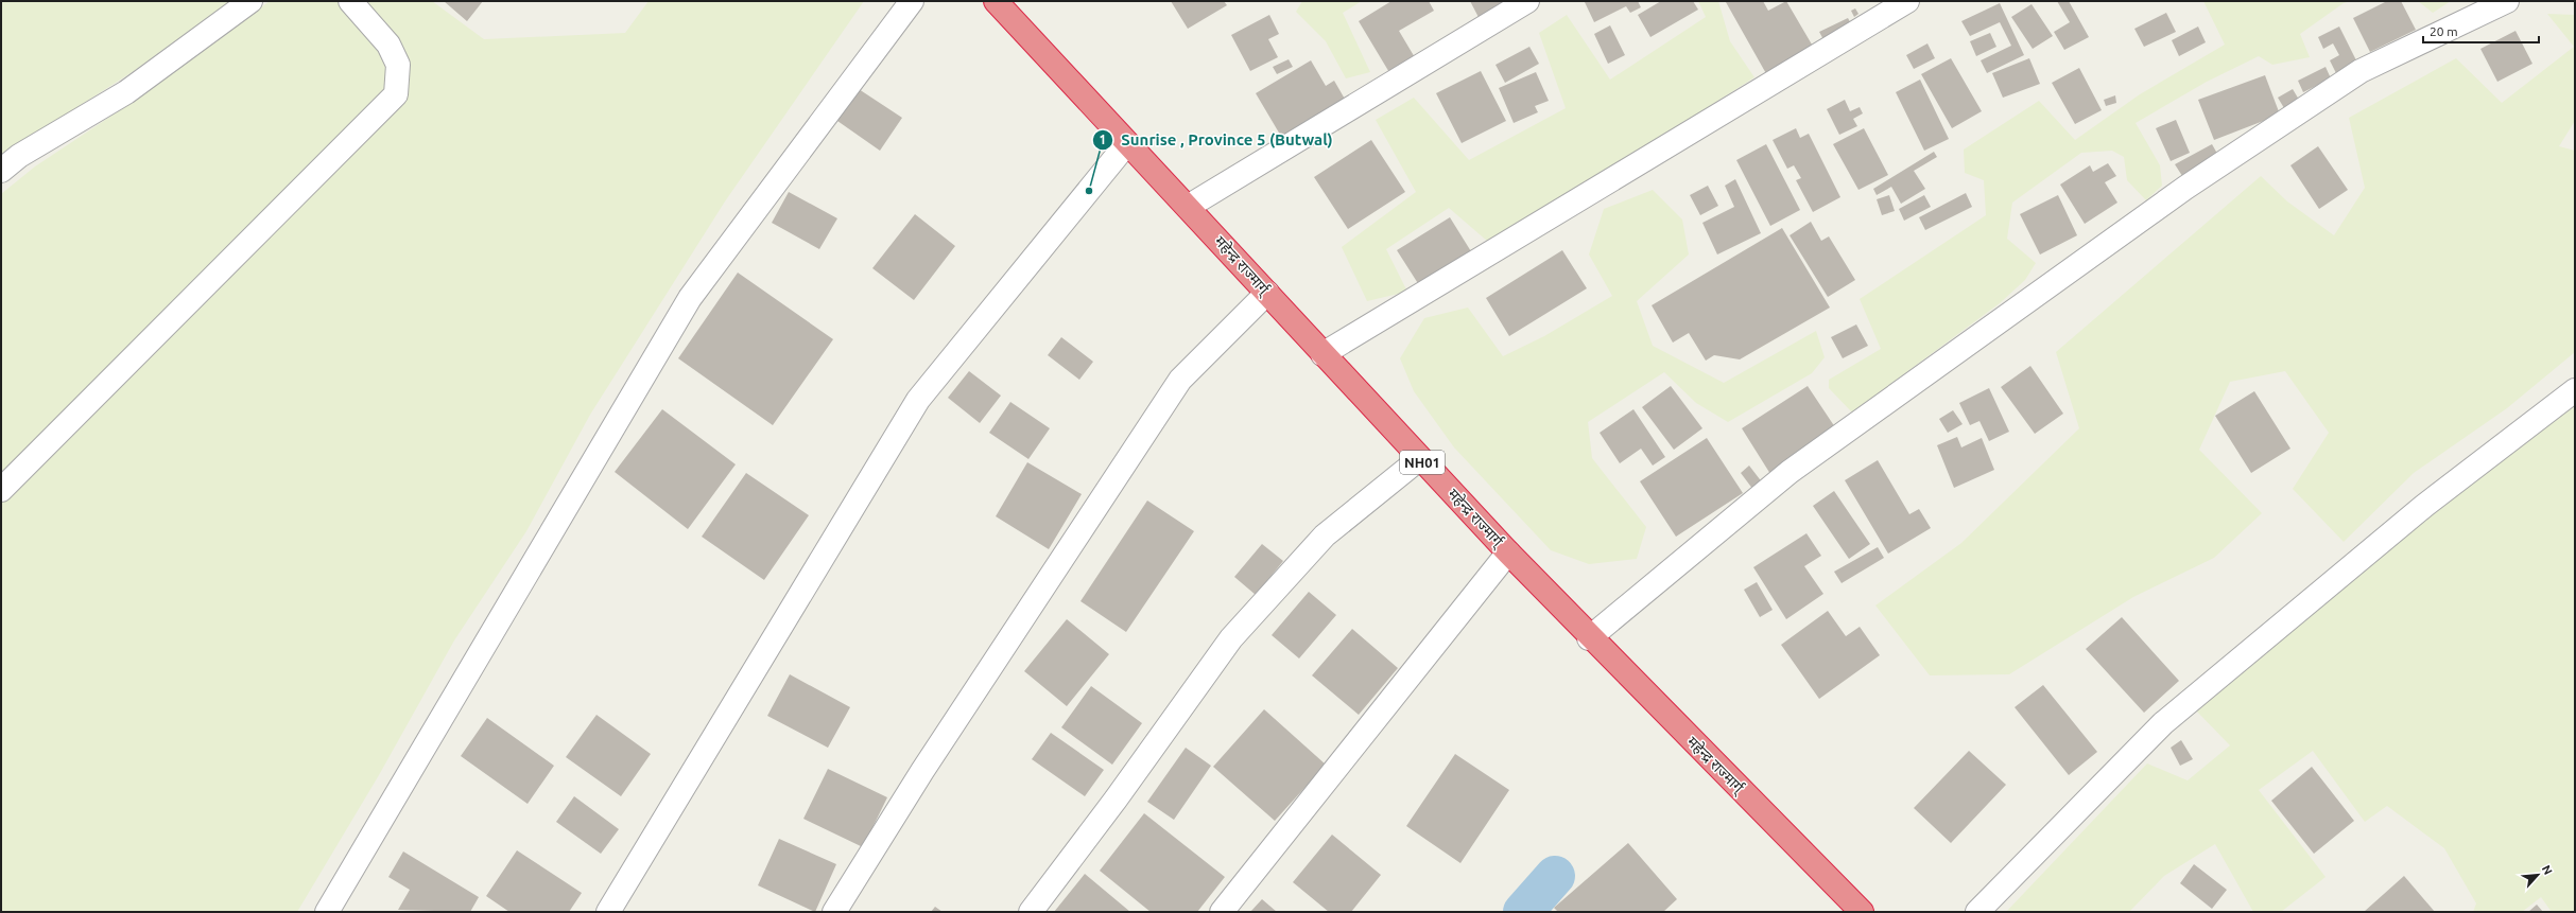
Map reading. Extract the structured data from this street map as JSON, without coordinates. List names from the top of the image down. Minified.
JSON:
{"streets":{"highway":["महेन्द्र राज्मार्ग्","NH01"]},"places":["Sunrise , Province 5 (Butwal)"],"scale_bar":"20 m","north":"top right"}
